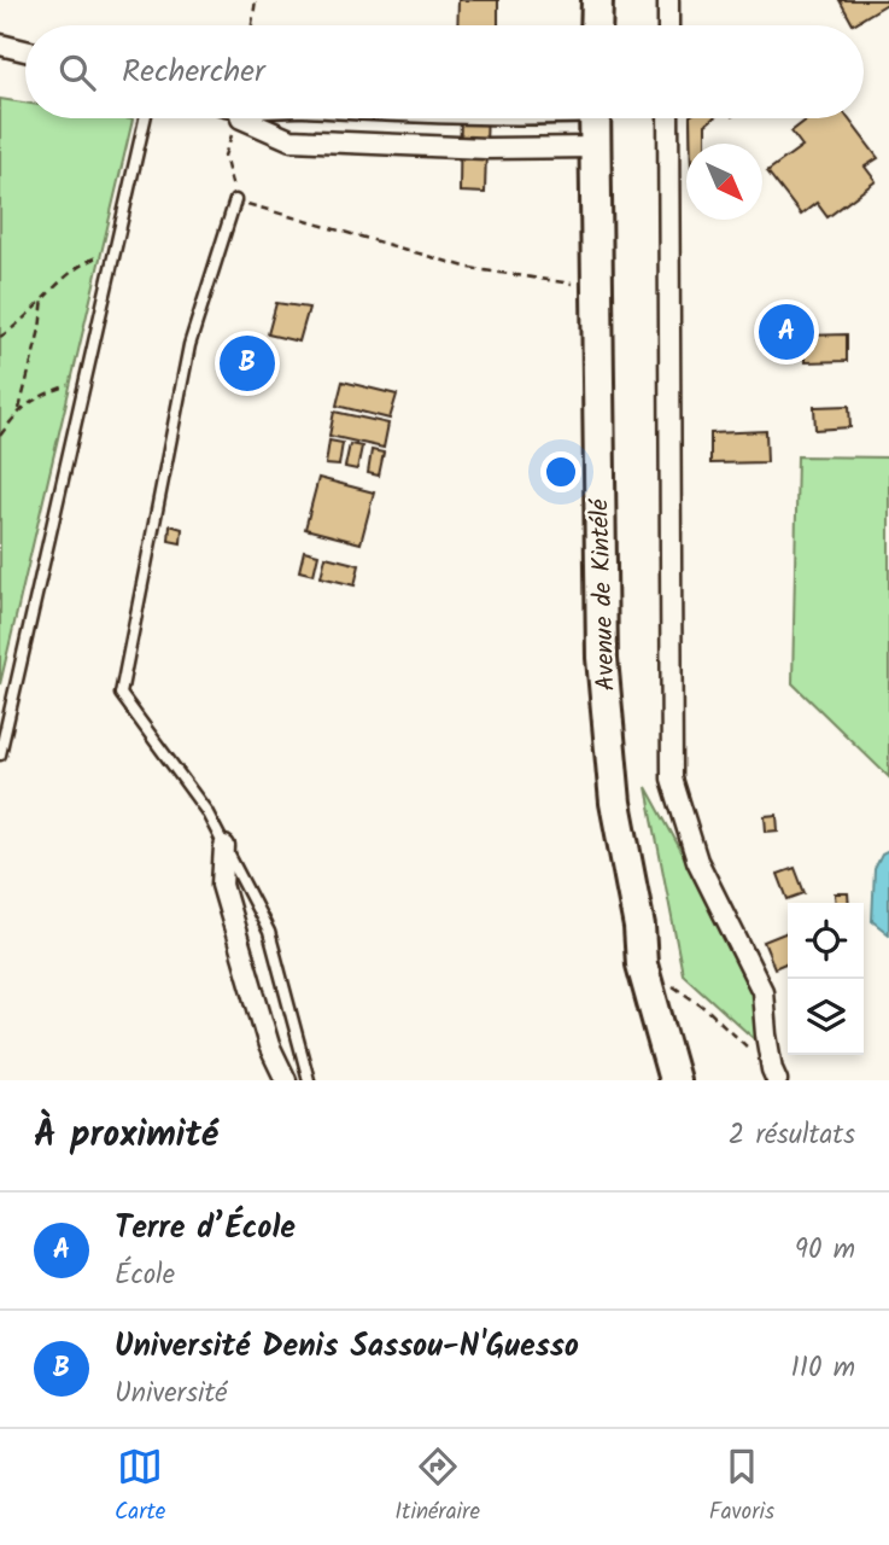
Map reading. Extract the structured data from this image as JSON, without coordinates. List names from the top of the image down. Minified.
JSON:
{"streets":{"main road":["Avenue de Kintélé"]},"north":"bottom right","page":{"search":"Rechercher","pins":["A","B"],"heading":["À proximité","2 résultats"],"list":[{"mark":"A","name":"Terre d’École","note":"École","value":"90 m"},{"mark":"B","name":"Université Denis Sassou-N'Guesso","note":"Université","value":"110 m"}],"nav":["Carte","Itinéraire","Favoris"]}}
